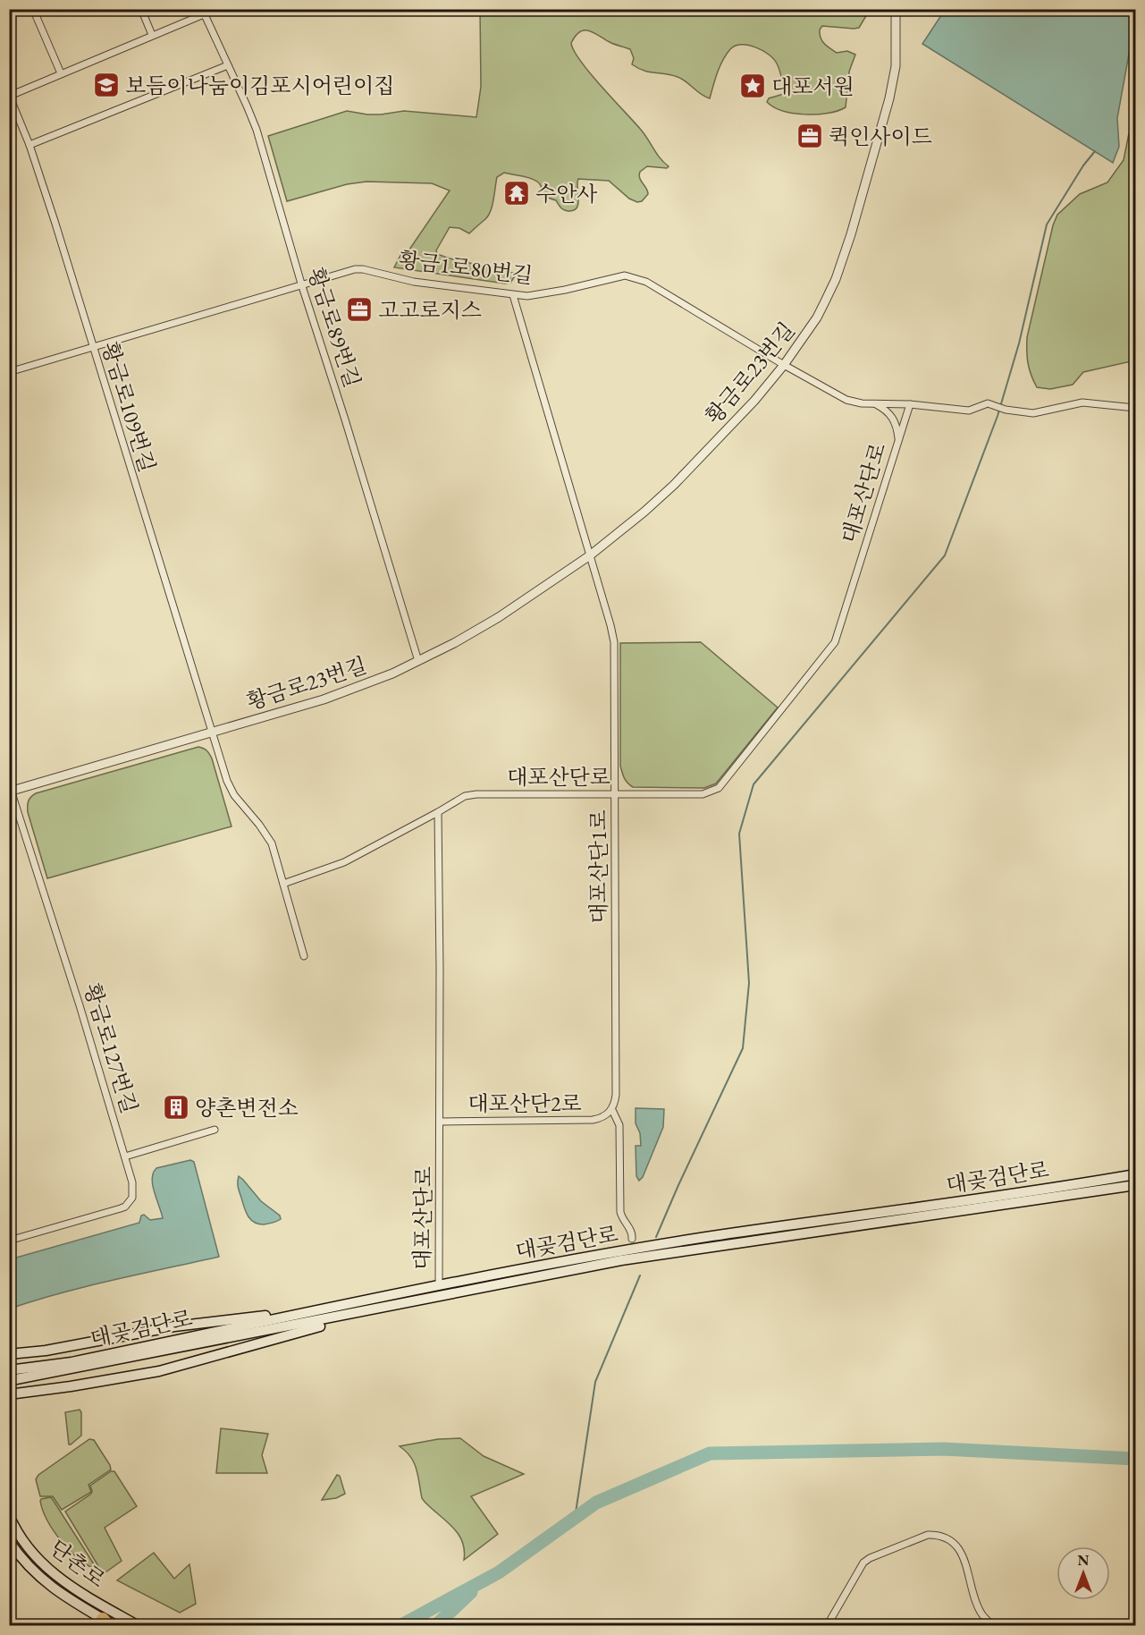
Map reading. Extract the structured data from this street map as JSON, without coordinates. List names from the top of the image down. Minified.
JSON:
{"streets":{"main road":["대곶검단로","단촌로"],"street":["황금1로80번길","황금로89번길","황금로23번길","황금로109번길","대포산단로","대포산단1로","황금로127번길","대포산단2로"]},"crossings":[["황금1로80번길","황금로89번길"],["황금1로80번길","황금로23번길"],["황금1로80번길","황금로109번길"],["황금1로80번길","대포산단로"],["황금로89번길","황금로23번길"],["황금로23번길","황금로109번길"],["황금로23번길","대포산단1로"],["황금로23번길","황금로127번길"],["대포산단로","대포산단1로"],["대포산단로","대포산단2로"],["대포산단로","대곶검단로"],["대포산단1로","대포산단2로"]],"places":{"school or university":["보듬이나눔이김포시어린이집"],"place":["대포서원"],"office":["퀵인사이드","고고로지스"],"temple":["수안사"],"building":["양촌변전소"]},"north":"top"}
